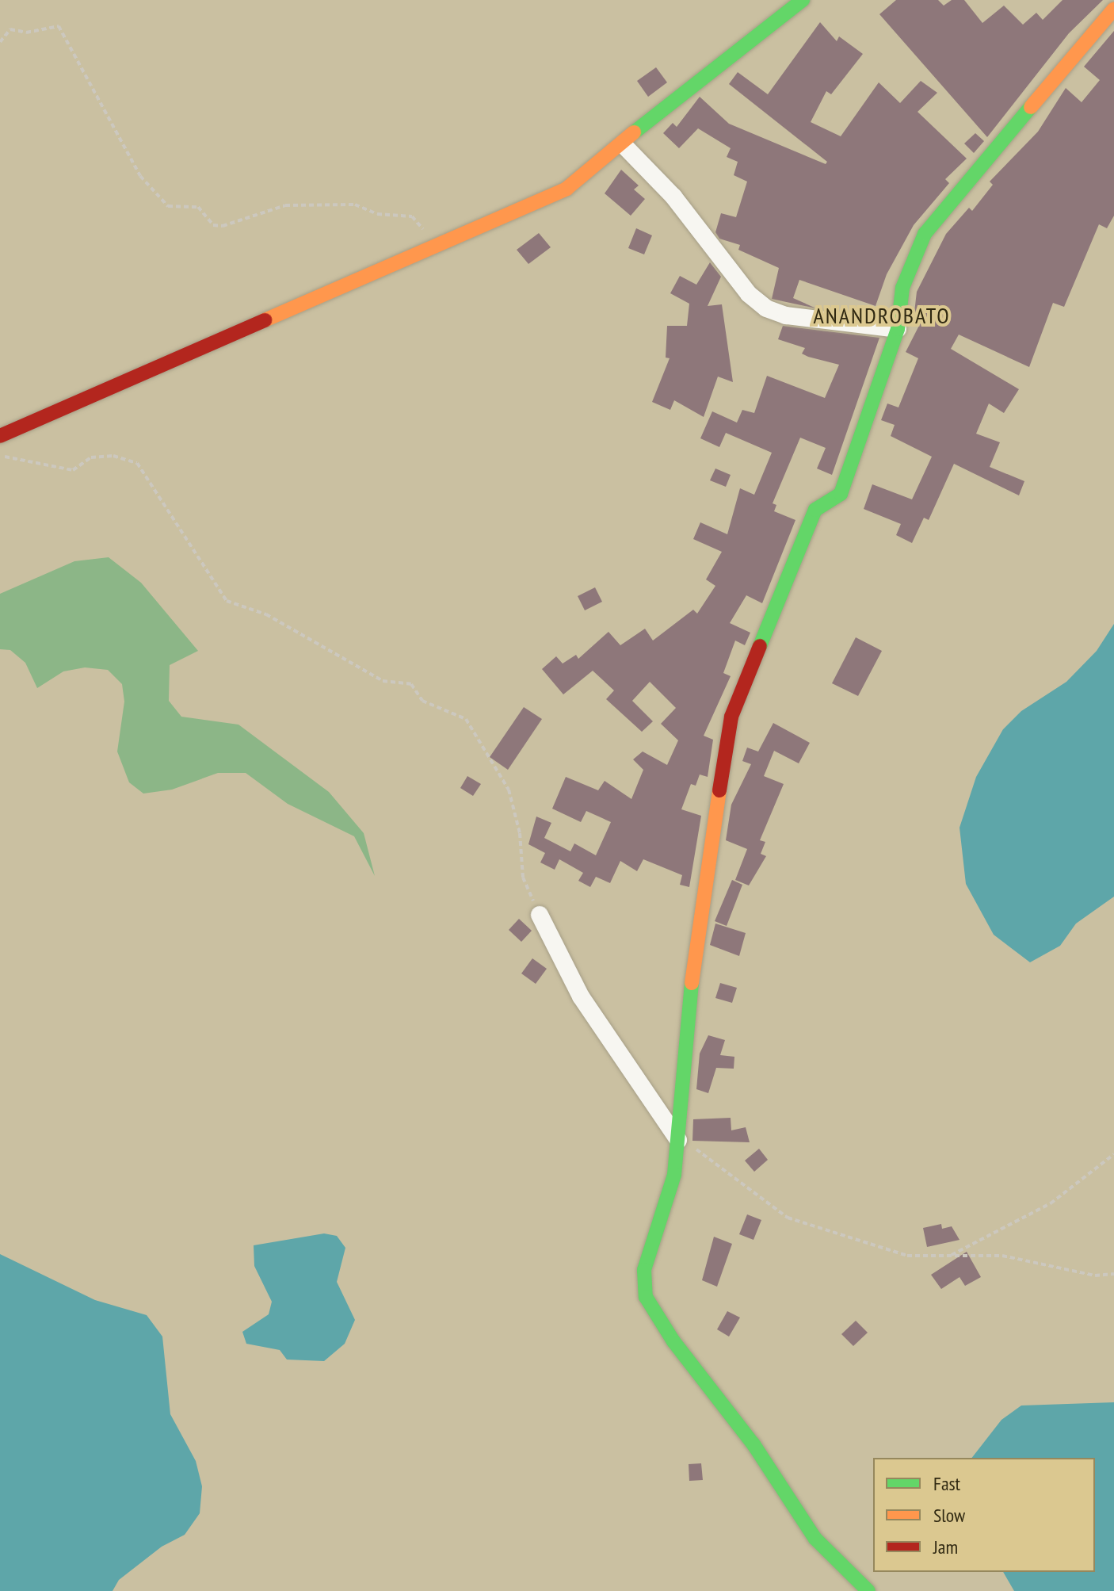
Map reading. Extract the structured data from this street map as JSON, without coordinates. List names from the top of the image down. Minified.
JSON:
{"districts":["ANANDROBATO"],"legend":["Fast","Slow","Jam"]}
